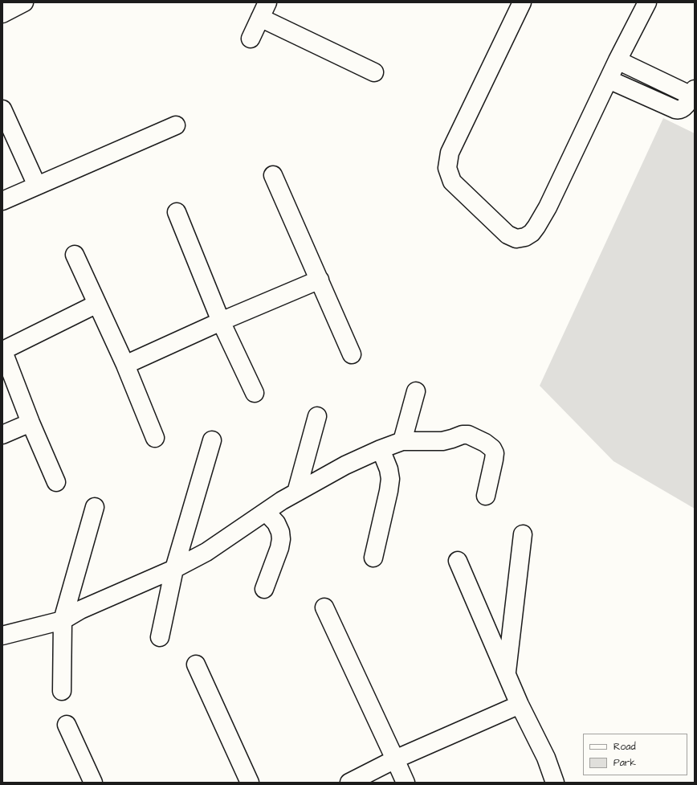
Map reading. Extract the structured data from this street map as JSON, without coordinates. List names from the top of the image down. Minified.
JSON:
{"legend":["Road","Park"]}
